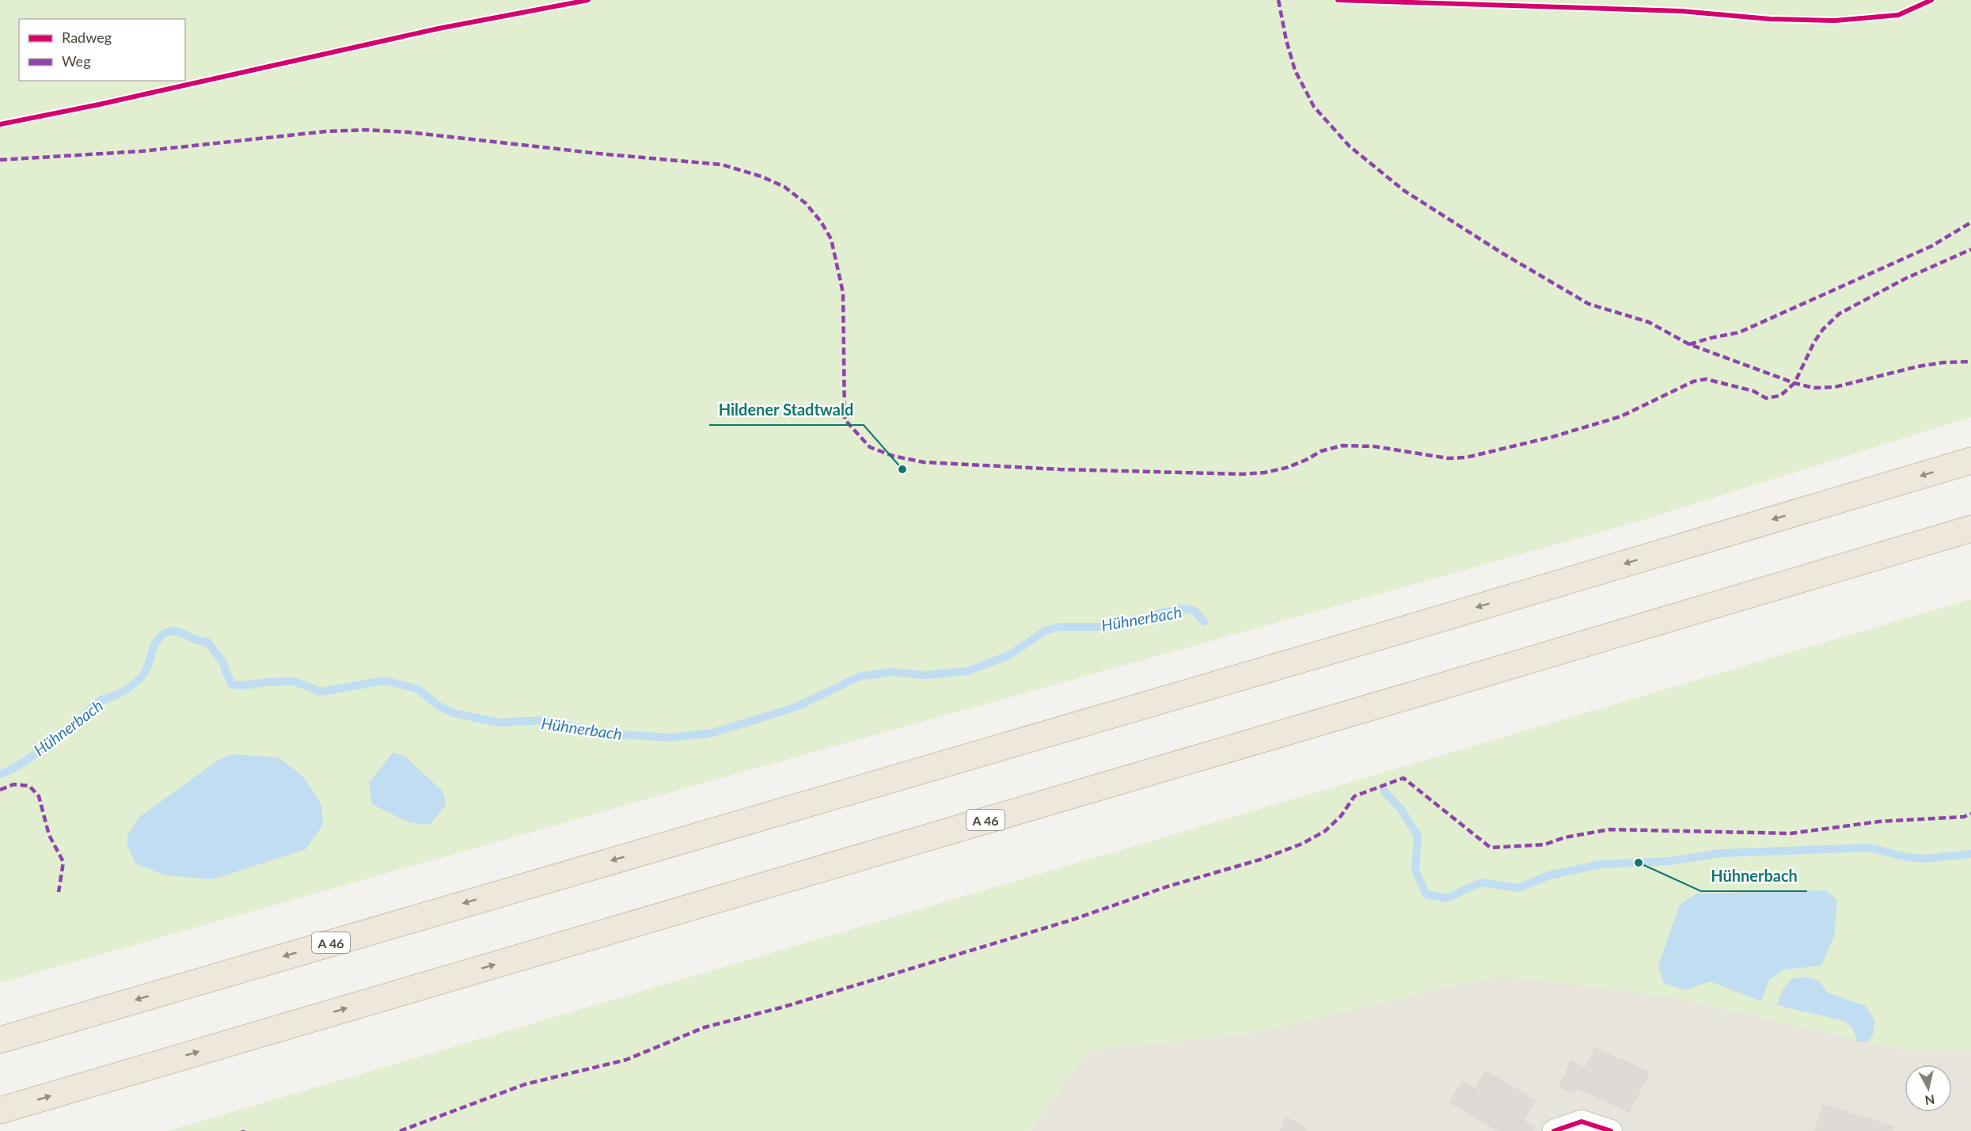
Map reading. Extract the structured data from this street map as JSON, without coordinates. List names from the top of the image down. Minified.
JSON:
{"streets":{"highway":["A 46"]},"water":["Hühnerbach"],"places":["Hildener Stadtwald","Hühnerbach"],"legend":["Radweg","Weg"],"north":"bottom"}
